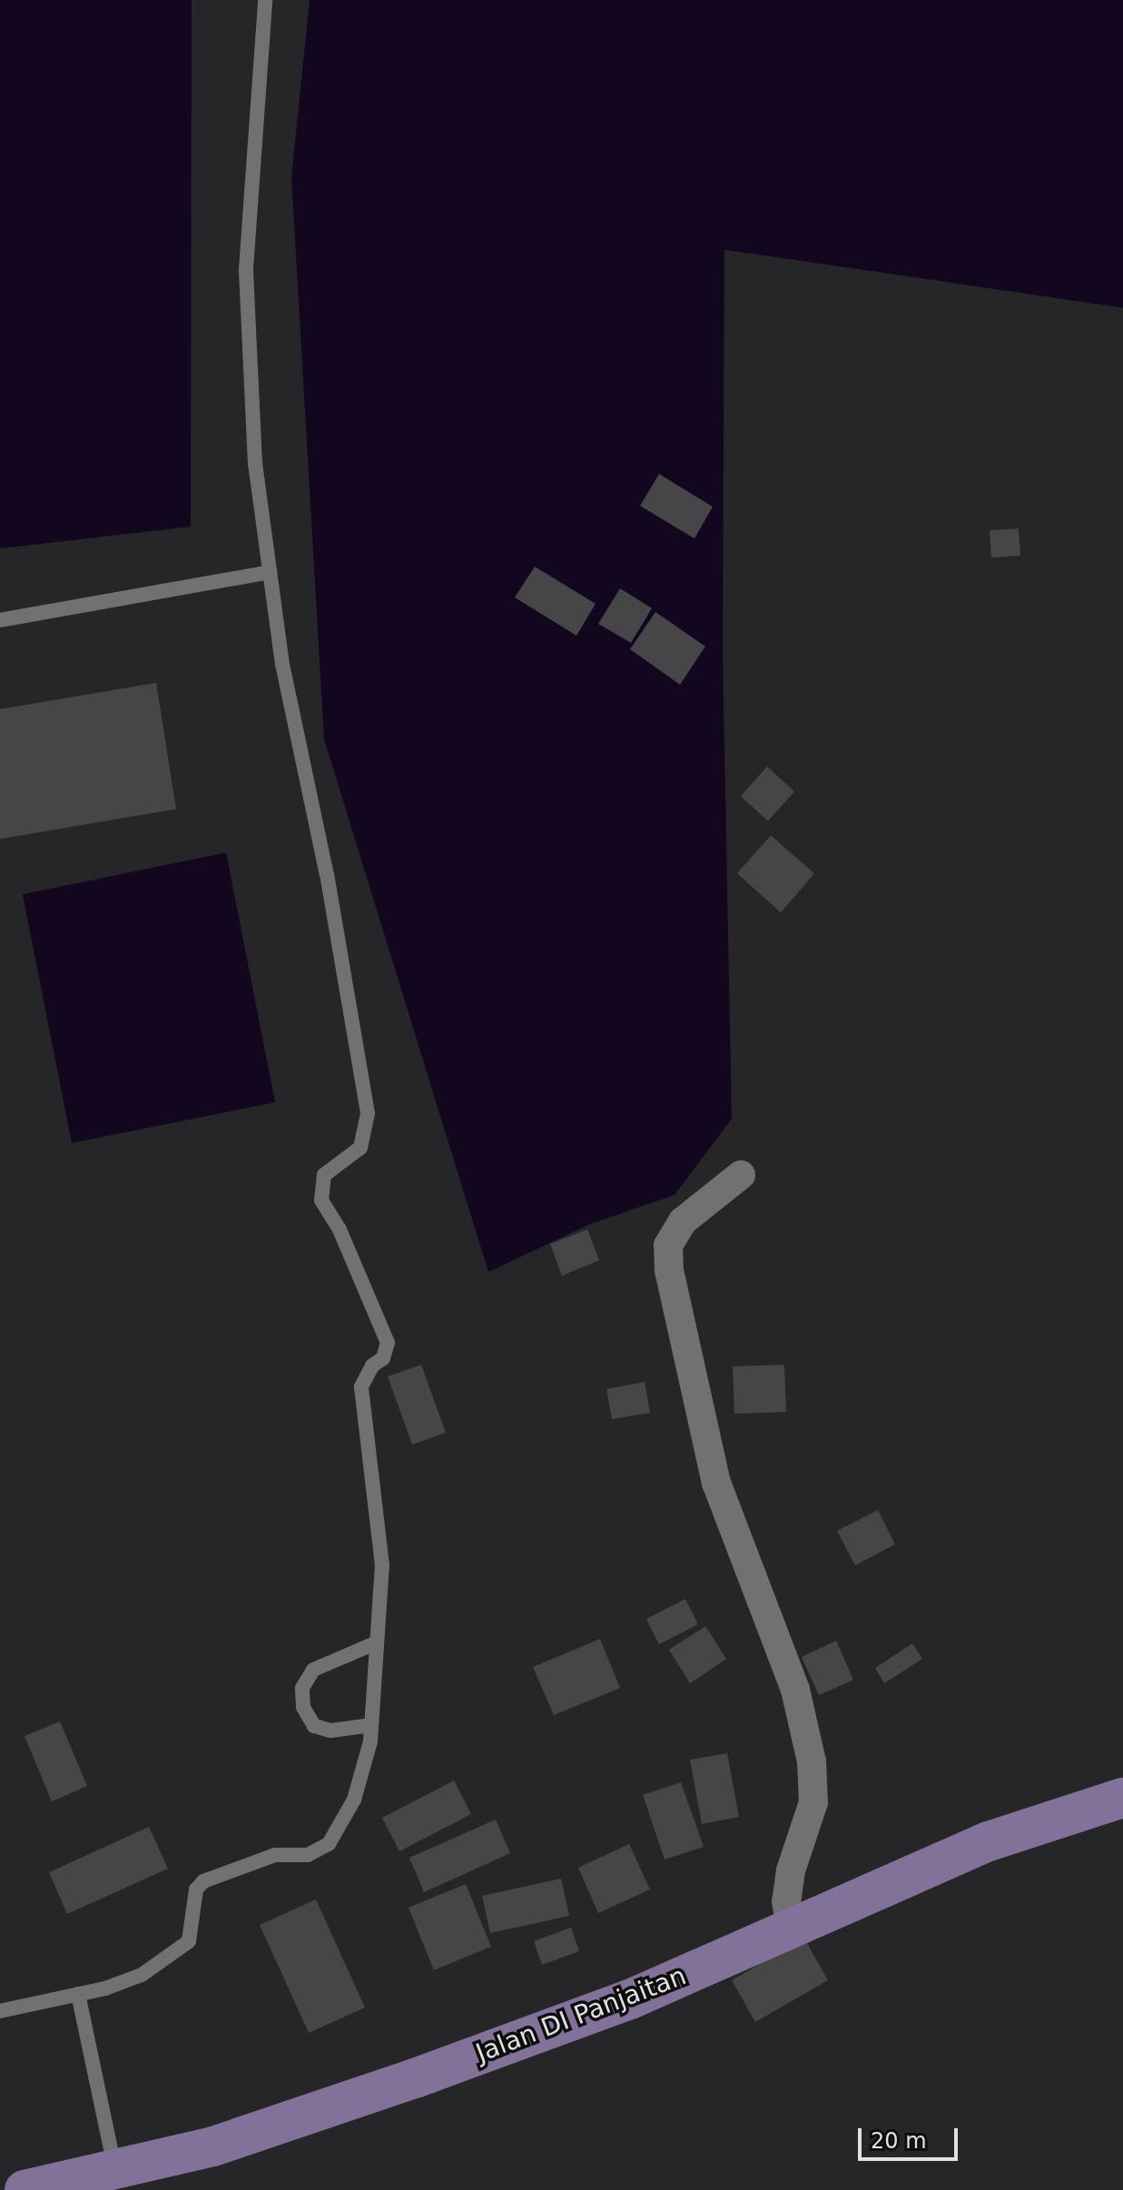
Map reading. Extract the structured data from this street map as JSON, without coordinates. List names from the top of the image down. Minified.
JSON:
{"streets":{"main road":["Jalan DI Panjaitan"]},"scale_bar":"20 m"}
